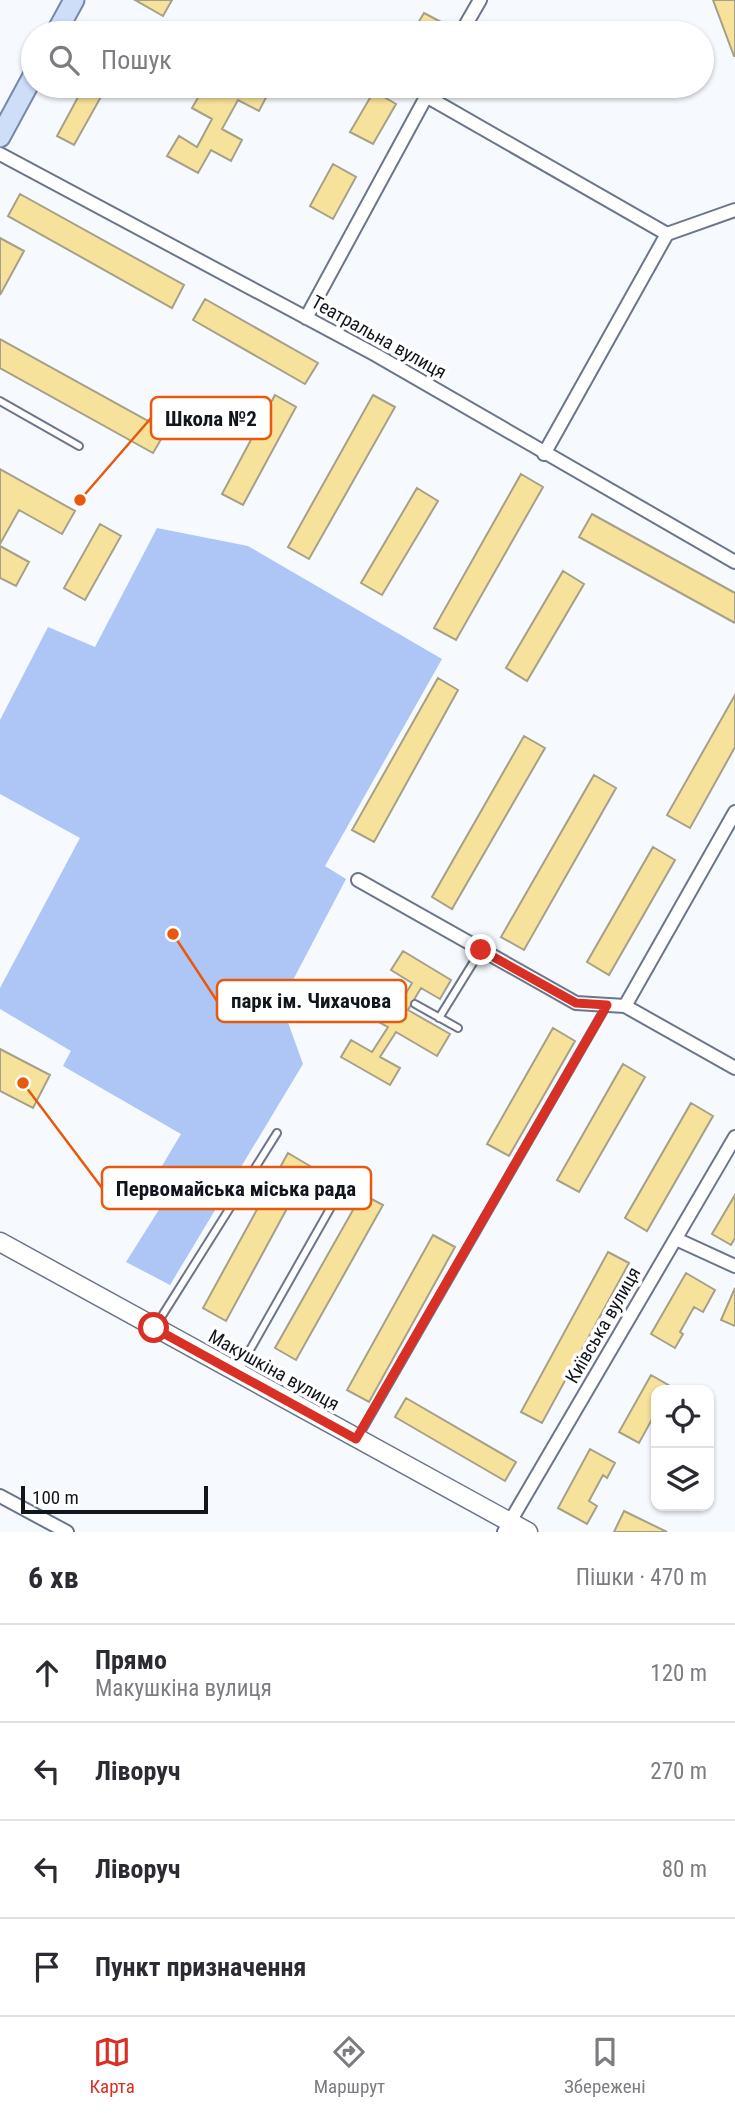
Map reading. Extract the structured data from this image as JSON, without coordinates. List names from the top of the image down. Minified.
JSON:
{"streets":{"street":["Театральна вулиця","Київська вулиця","Макушкіна вулиця"]},"crossings":[["Київська вулиця","Макушкіна вулиця"]],"places":["Школа №2","парк ім. Чихачова","Первомайська міська рада"],"scale_bar":"100 m","page":{"search":"Пошук","scale":"100 m","heading":["6 хв","Пішки · 470 m"],"list":[["Прямо","Макушкіна вулиця","120 m"],["Ліворуч","270 m"],["Ліворуч","80 m"],"Пункт призначення"],"nav":["Карта","Маршрут","Збережені"]}}
